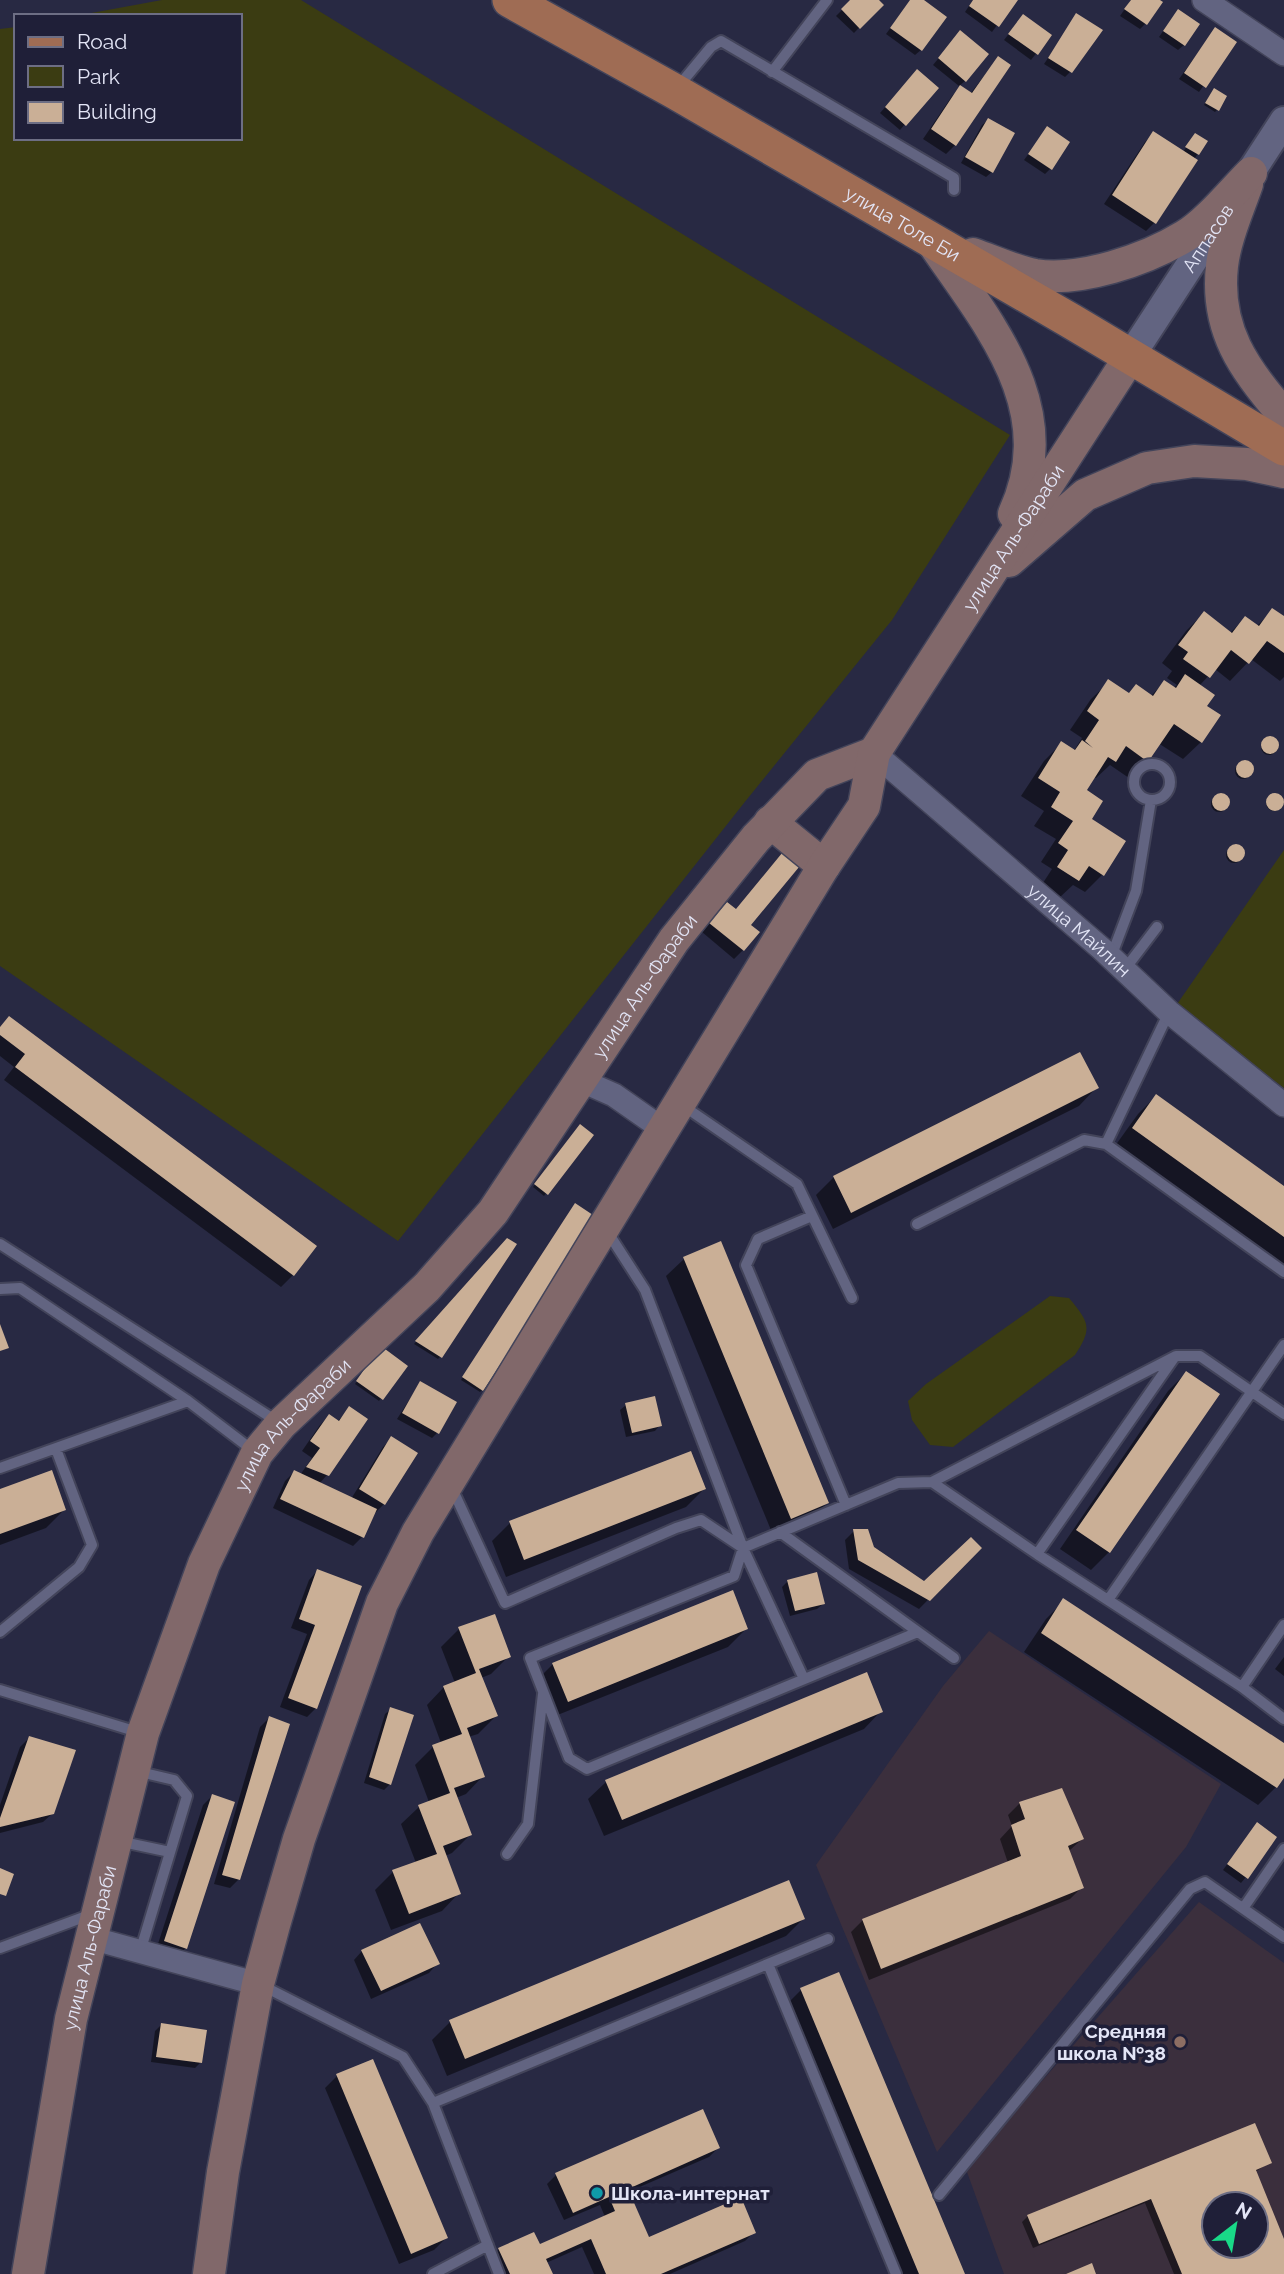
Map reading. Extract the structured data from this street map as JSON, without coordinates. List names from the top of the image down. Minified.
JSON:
{"streets":{"main road":["улица Толе Би","улица Аль-Фараби"],"street":["Аппасов","улица Майлин"]},"crossings":[["улица Толе Би","Аппасов"],["улица Толе Би","улица Аль-Фараби"],["Аппасов","улица Аль-Фараби"],["улица Аль-Фараби","улица Майлин"]],"places":["Средняя школа №38","Школа-интернат"],"legend":["Road","Park","Building"],"north":"top right"}
